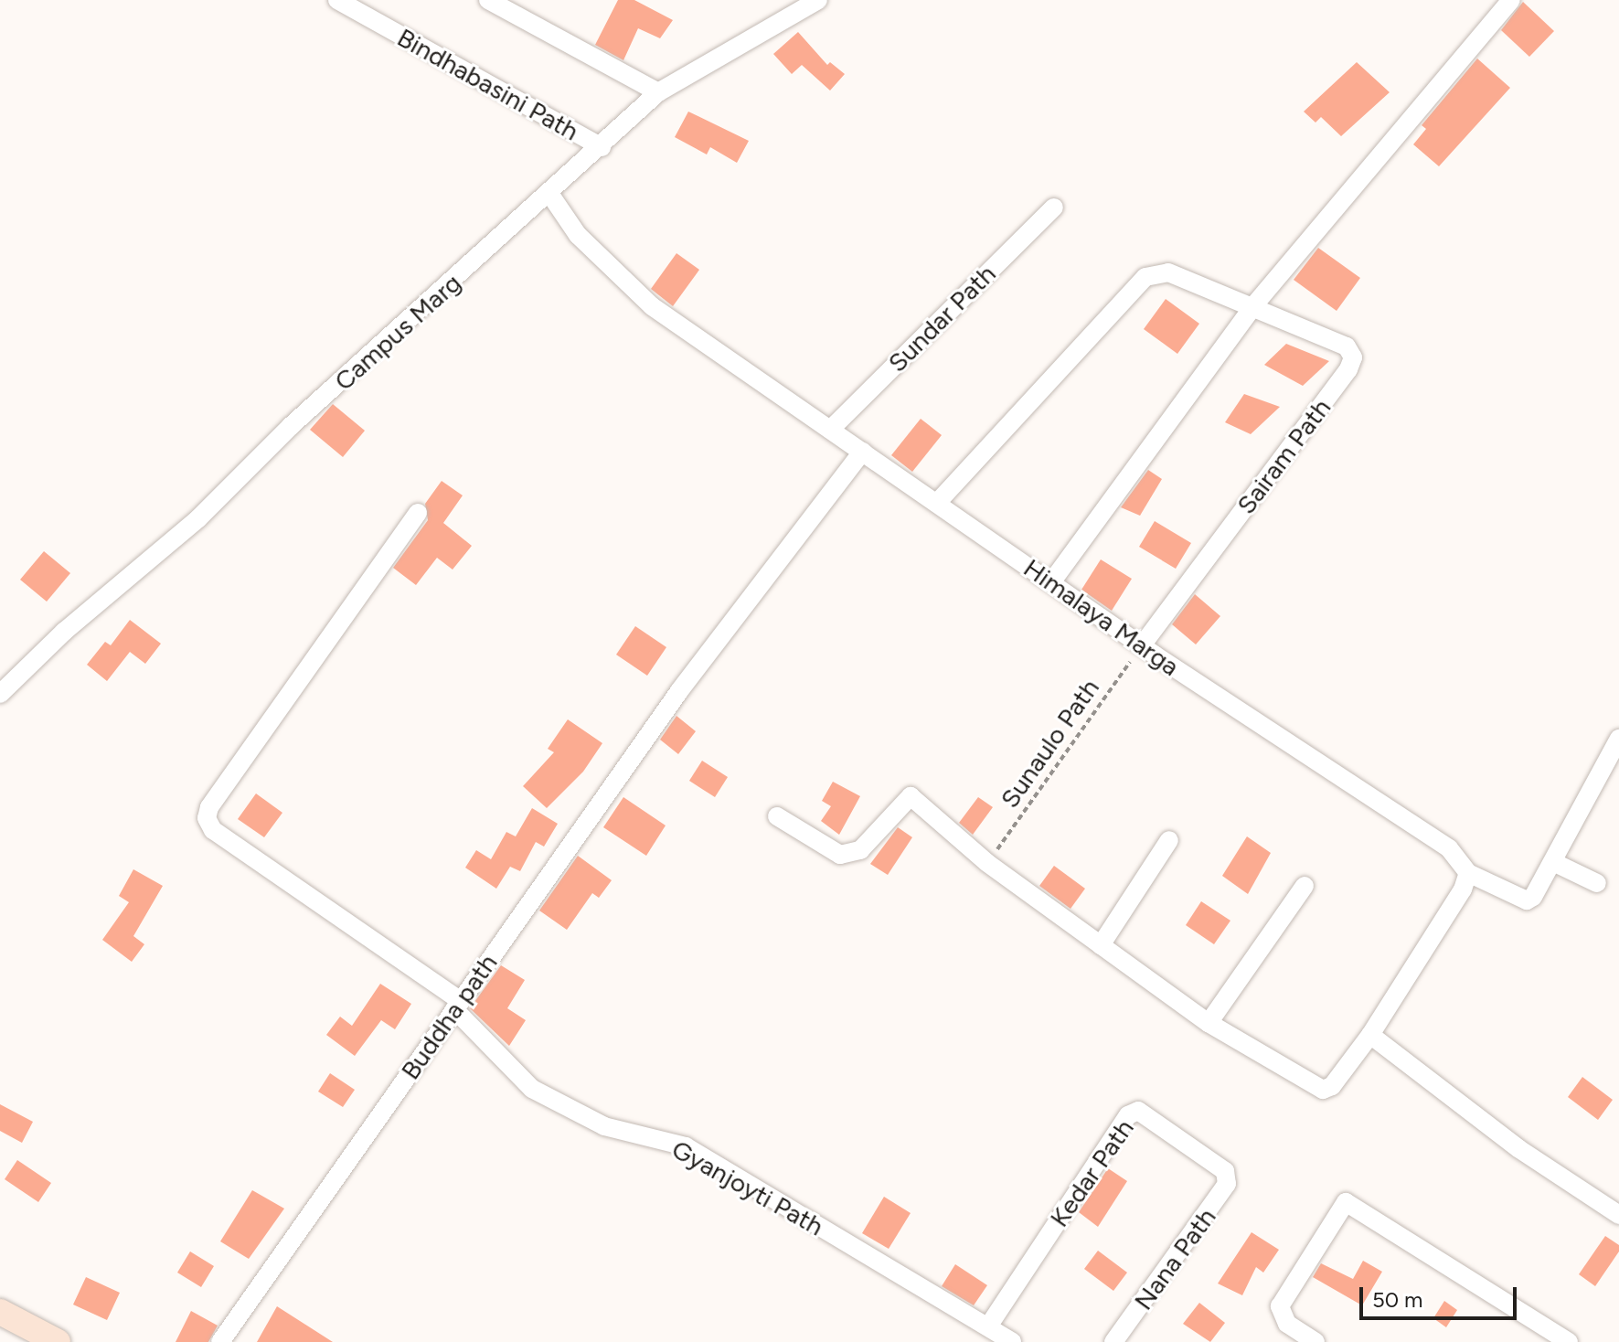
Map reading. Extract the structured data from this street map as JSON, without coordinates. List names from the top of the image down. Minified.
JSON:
{"streets":{"street":["Bindhabasini Path","Sundar Path","Campus Marg","Sairam Path","Himalaya Marga","Buddha path","Kedar Path","Gyanjoyti Path","Nana Path"],"path":["Sunaulo Path"]},"crossings":[["Bindhabasini Path","Campus Marg"],["Sundar Path","Himalaya Marga"],["Campus Marg","Himalaya Marga"],["Sairam Path","Himalaya Marga"],["Sairam Path","Sunaulo Path"],["Himalaya Marga","Sunaulo Path"],["Himalaya Marga","Buddha path"],["Buddha path","Gyanjoyti Path"],["Kedar Path","Gyanjoyti Path"],["Kedar Path","Nana Path"]],"scale_bar":"50 m"}
